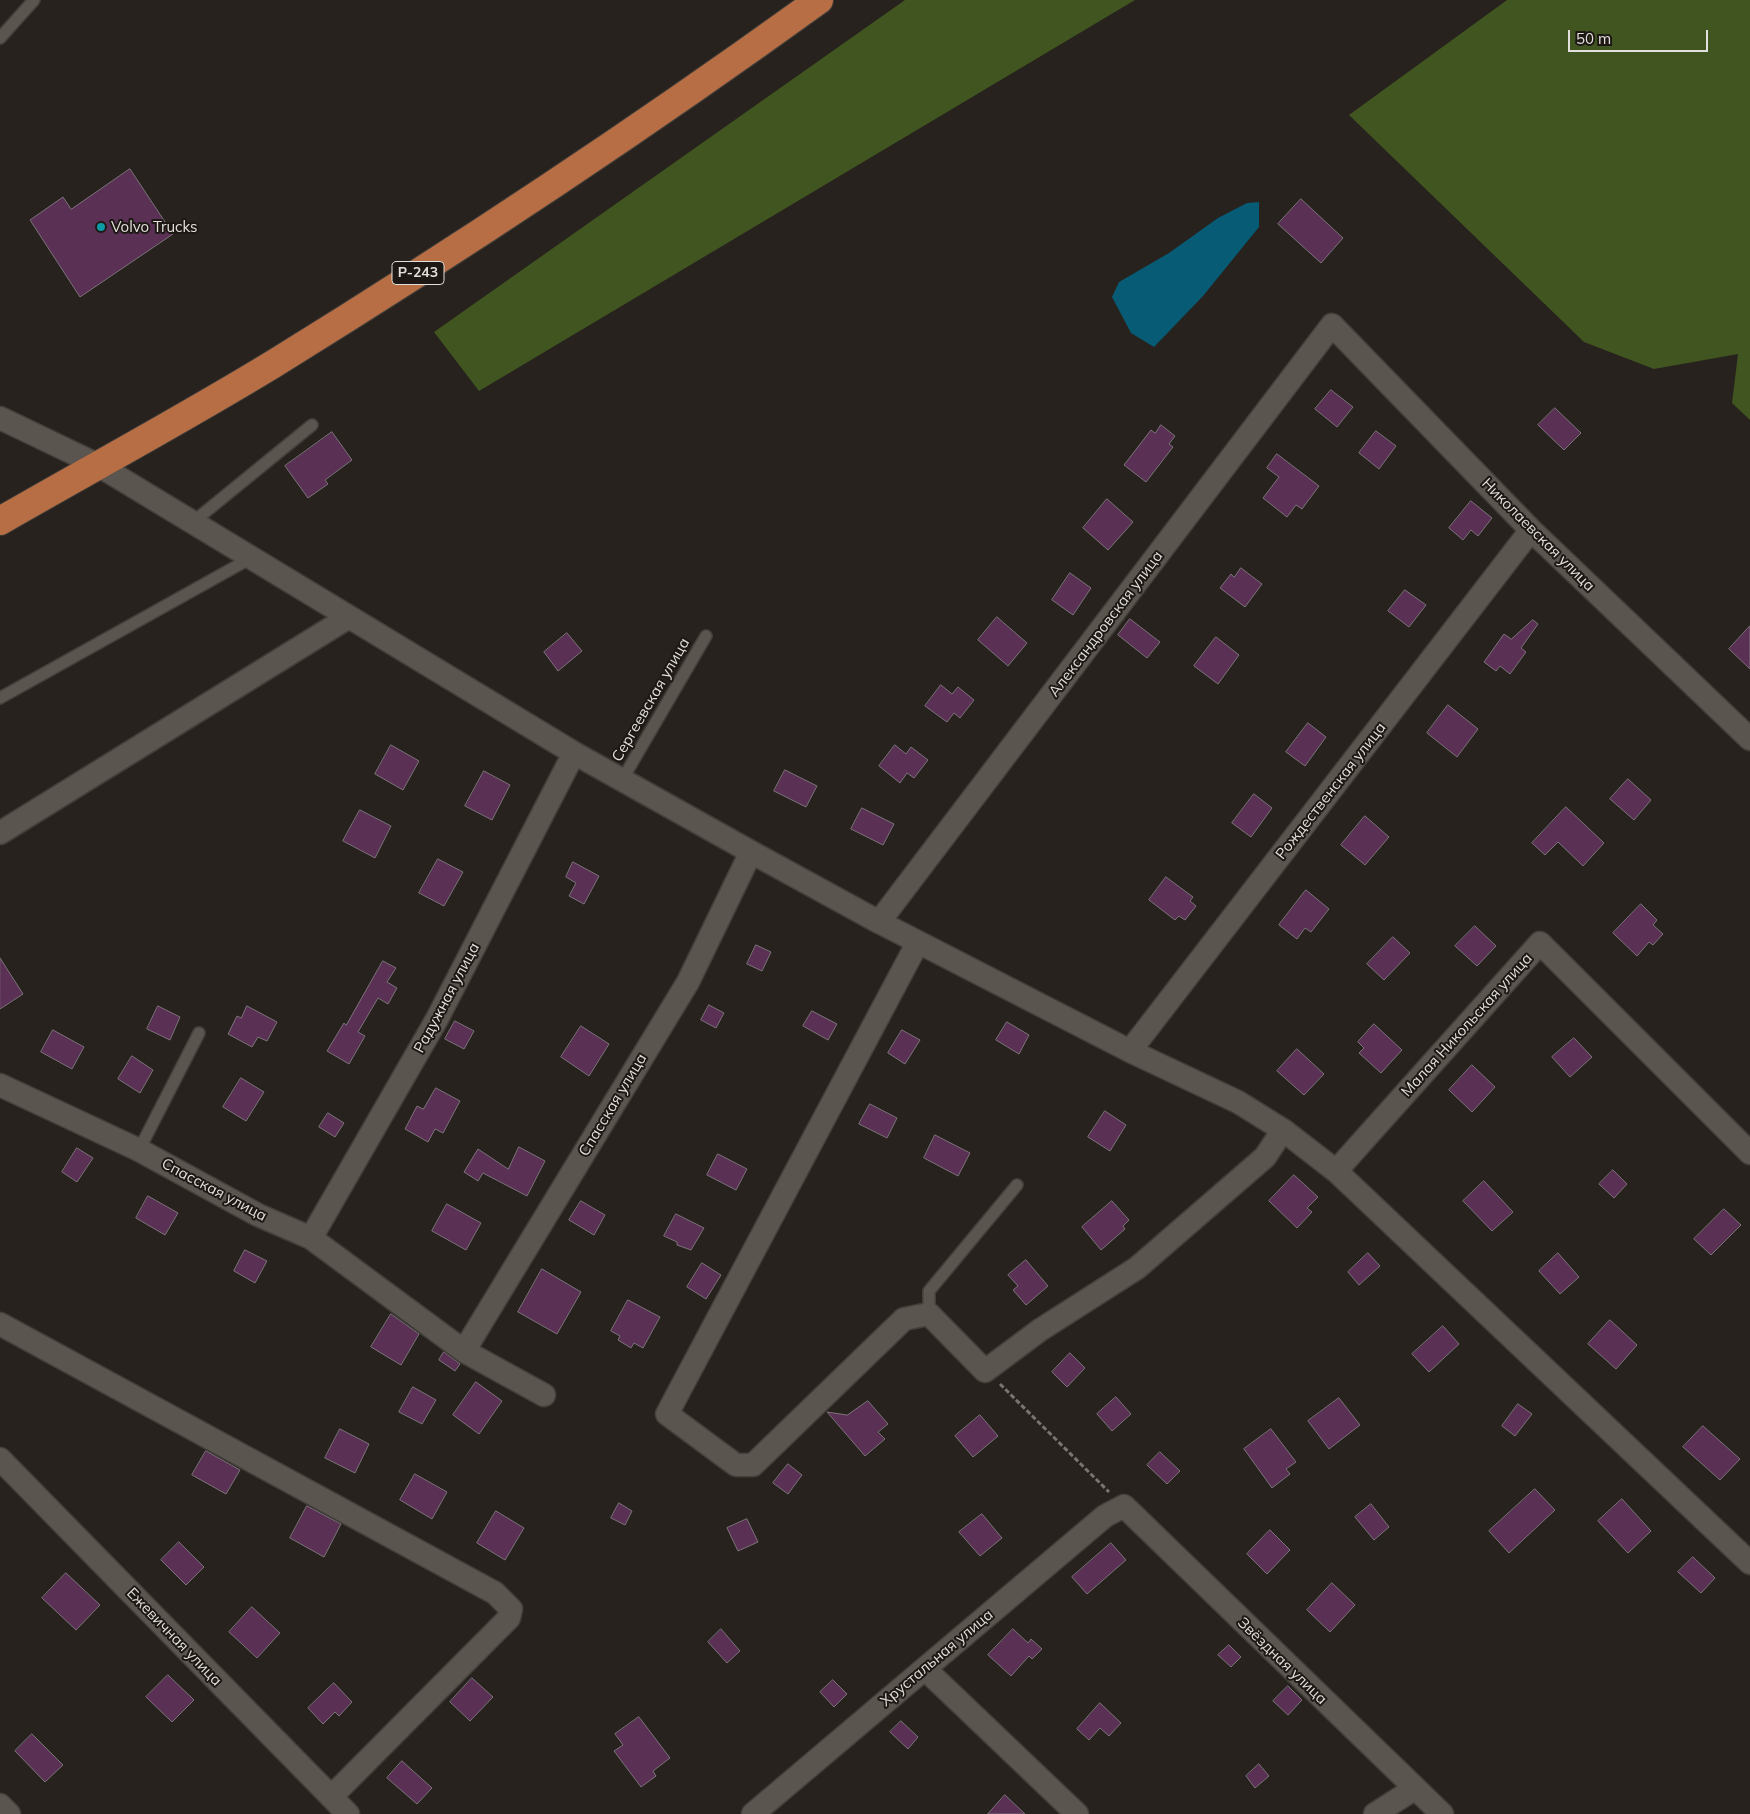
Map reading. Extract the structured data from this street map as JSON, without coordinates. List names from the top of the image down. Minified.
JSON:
{"streets":{"highway":["Р-243"],"street":["Николаевская улица","Александровская улица","Рождественская улица","Радужная улица","Малая Никольская улица","Спасская улица","Ежевичная улица","Хрустальная улица","Звёздная улица"],"lane":["Сергеевская улица"]},"crossings":[["Николаевская улица","Александровская улица"],["Николаевская улица","Рождественская улица"],["Радужная улица","Спасская улица"],["Хрустальная улица","Звёздная улица"]],"places":["Volvo Trucks"],"scale_bar":"50 m"}
